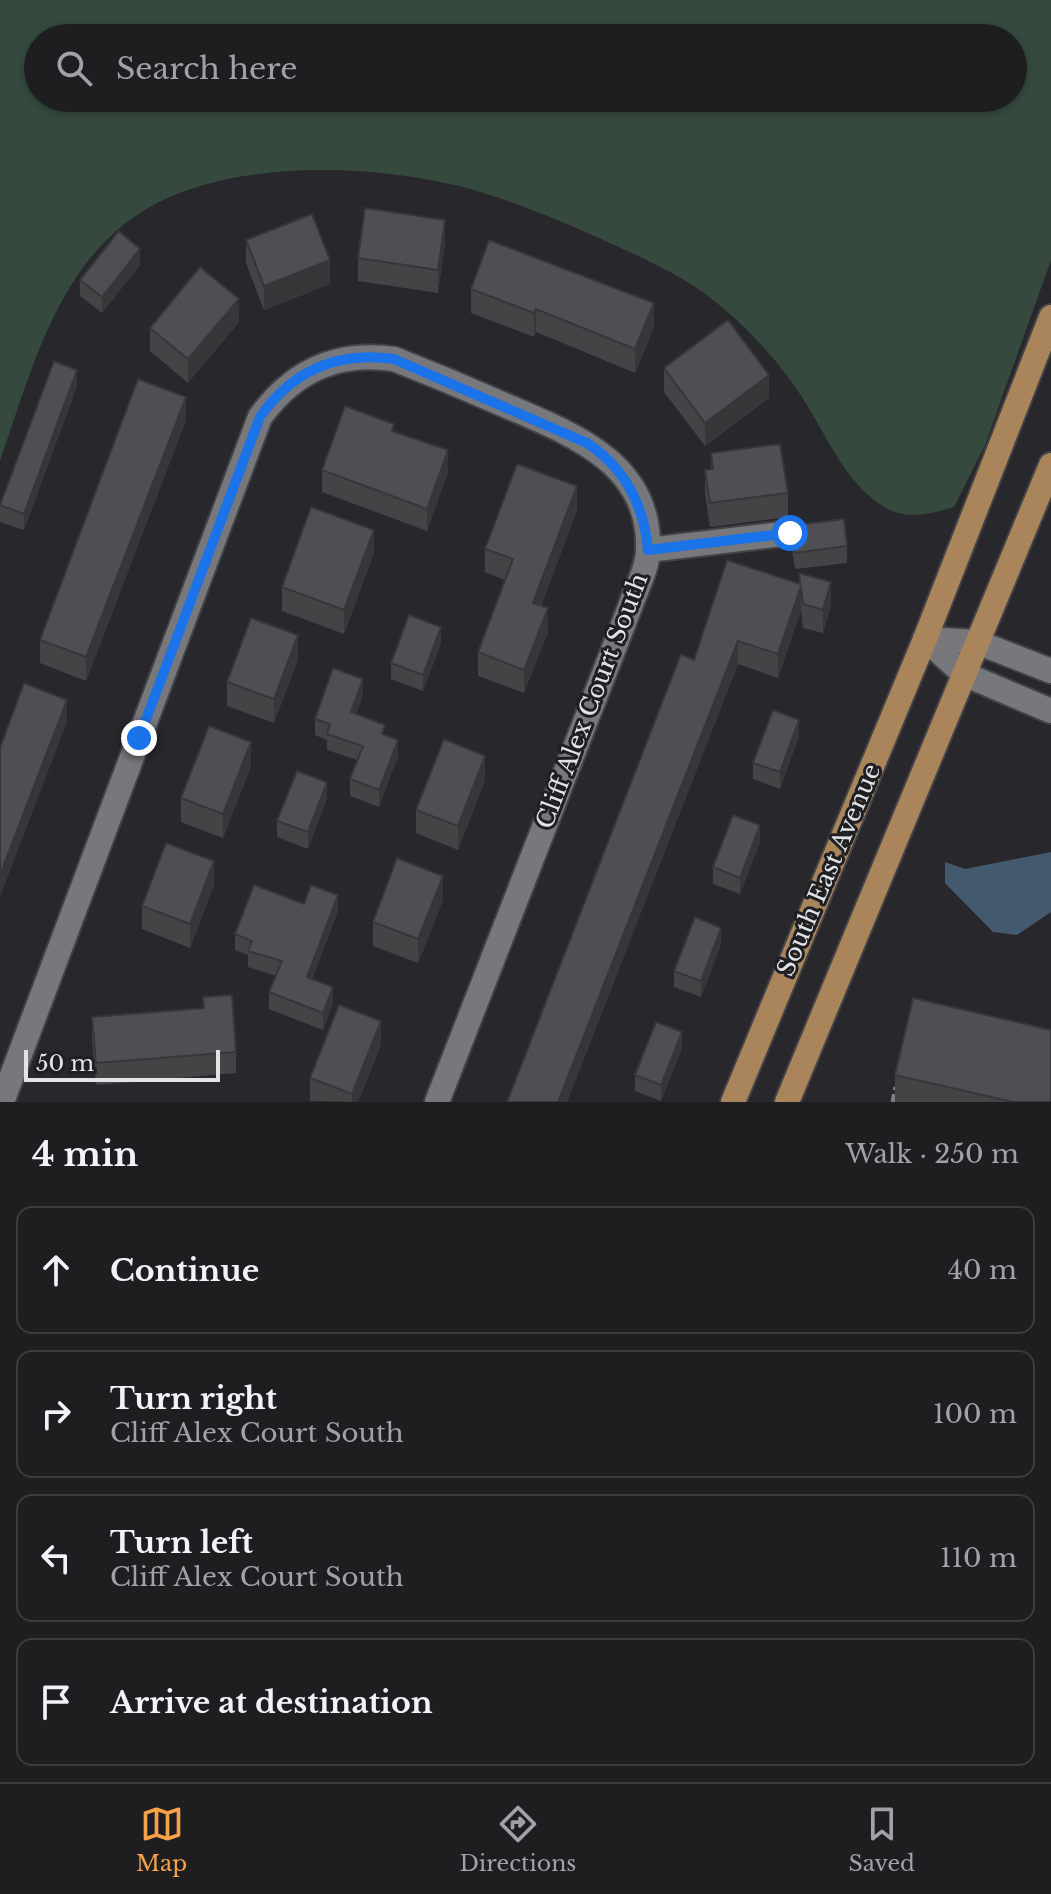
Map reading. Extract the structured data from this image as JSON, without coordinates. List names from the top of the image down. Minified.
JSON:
{"streets":{"main road":["South East Avenue"],"street":["Cliff Alex Court South"]},"scale_bar":"50 m","page":{"search":"Search here","scale":"50 m","heading":["4 min","Walk · 250 m"],"list":[["Continue","40 m"],["Turn right","Cliff Alex Court South","100 m"],["Turn left","Cliff Alex Court South","110 m"],"Arrive at destination"],"nav":["Map","Directions","Saved"]}}
